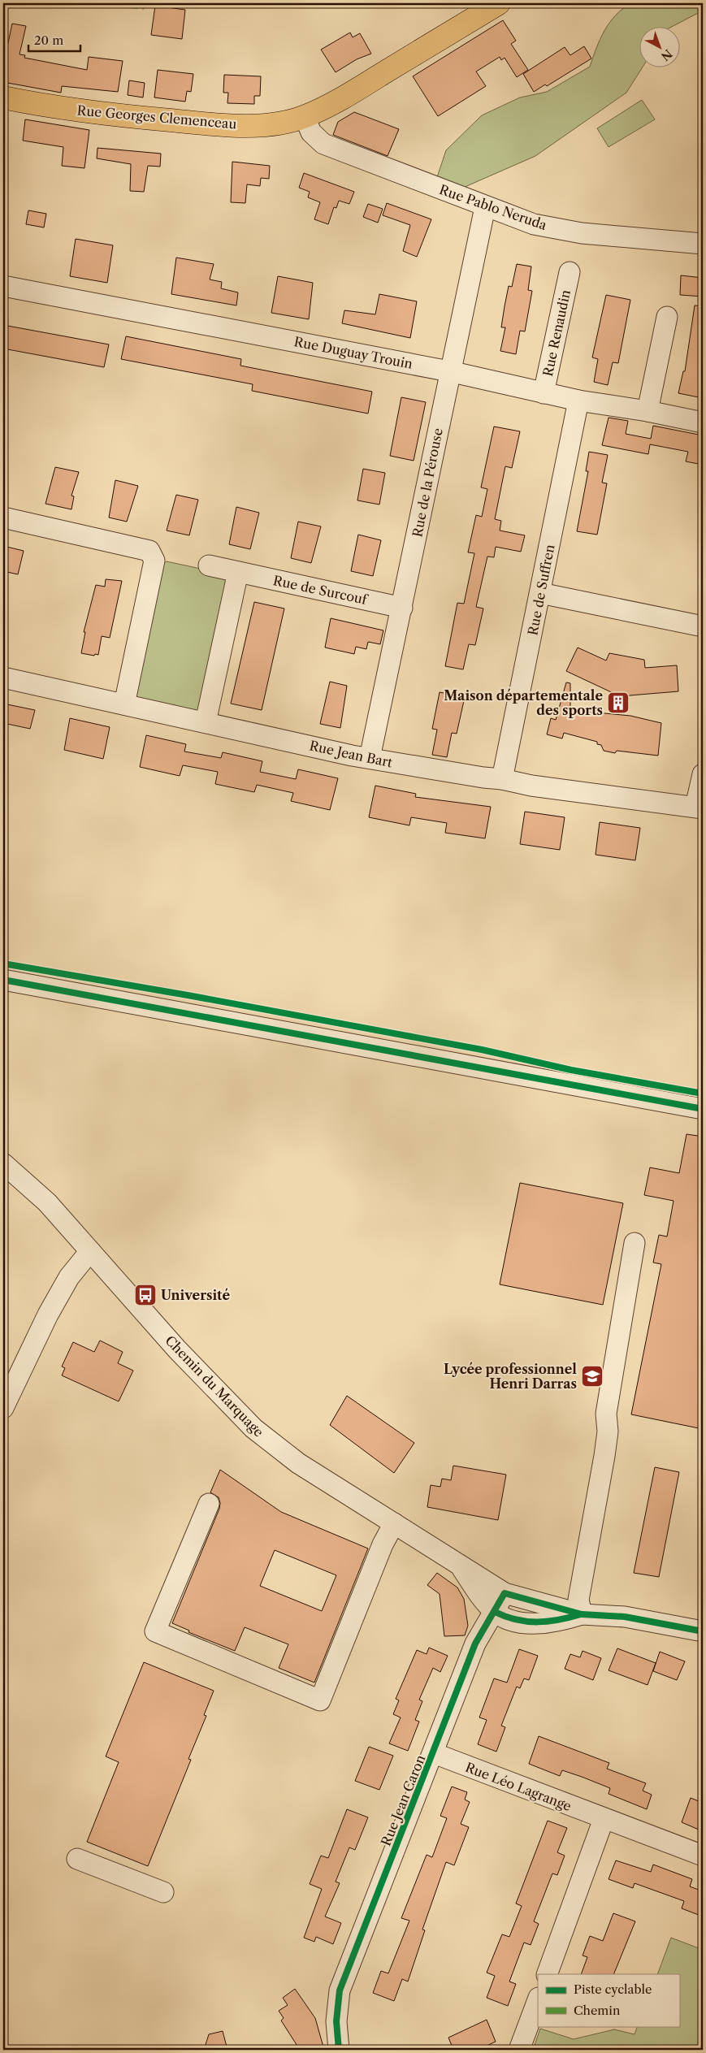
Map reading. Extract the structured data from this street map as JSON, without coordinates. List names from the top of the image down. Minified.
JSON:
{"streets":{"main road":["Rue Georges Clemenceau"],"street":["Rue Pablo Neruda","Rue Renaudin","Rue Duguay Trouin","Rue de la Pérouse","Rue de Surcouf","Rue de Suffren","Rue Jean Bart","Chemin du Marquage","Rue Léo Lagrange","Rue Jean Caron"]},"crossings":[["Rue Georges Clemenceau","Rue Pablo Neruda"],["Rue Pablo Neruda","Rue de la Pérouse"],["Rue Renaudin","Rue Duguay Trouin"],["Rue Duguay Trouin","Rue de la Pérouse"],["Rue Duguay Trouin","Rue de Suffren"],["Rue de la Pérouse","Rue de Surcouf"],["Rue de la Pérouse","Rue Jean Bart"],["Rue de Suffren","Rue Jean Bart"],["Chemin du Marquage","Rue Jean Caron"],["Rue Léo Lagrange","Rue Jean Caron"]],"places":{"building":["Maison départementale des sports"],"bus stop":["Université"],"school or university":["Lycée professionnel Henri Darras"]},"legend":["Piste cyclable","Chemin"],"scale_bar":"20 m","north":"bottom right"}
